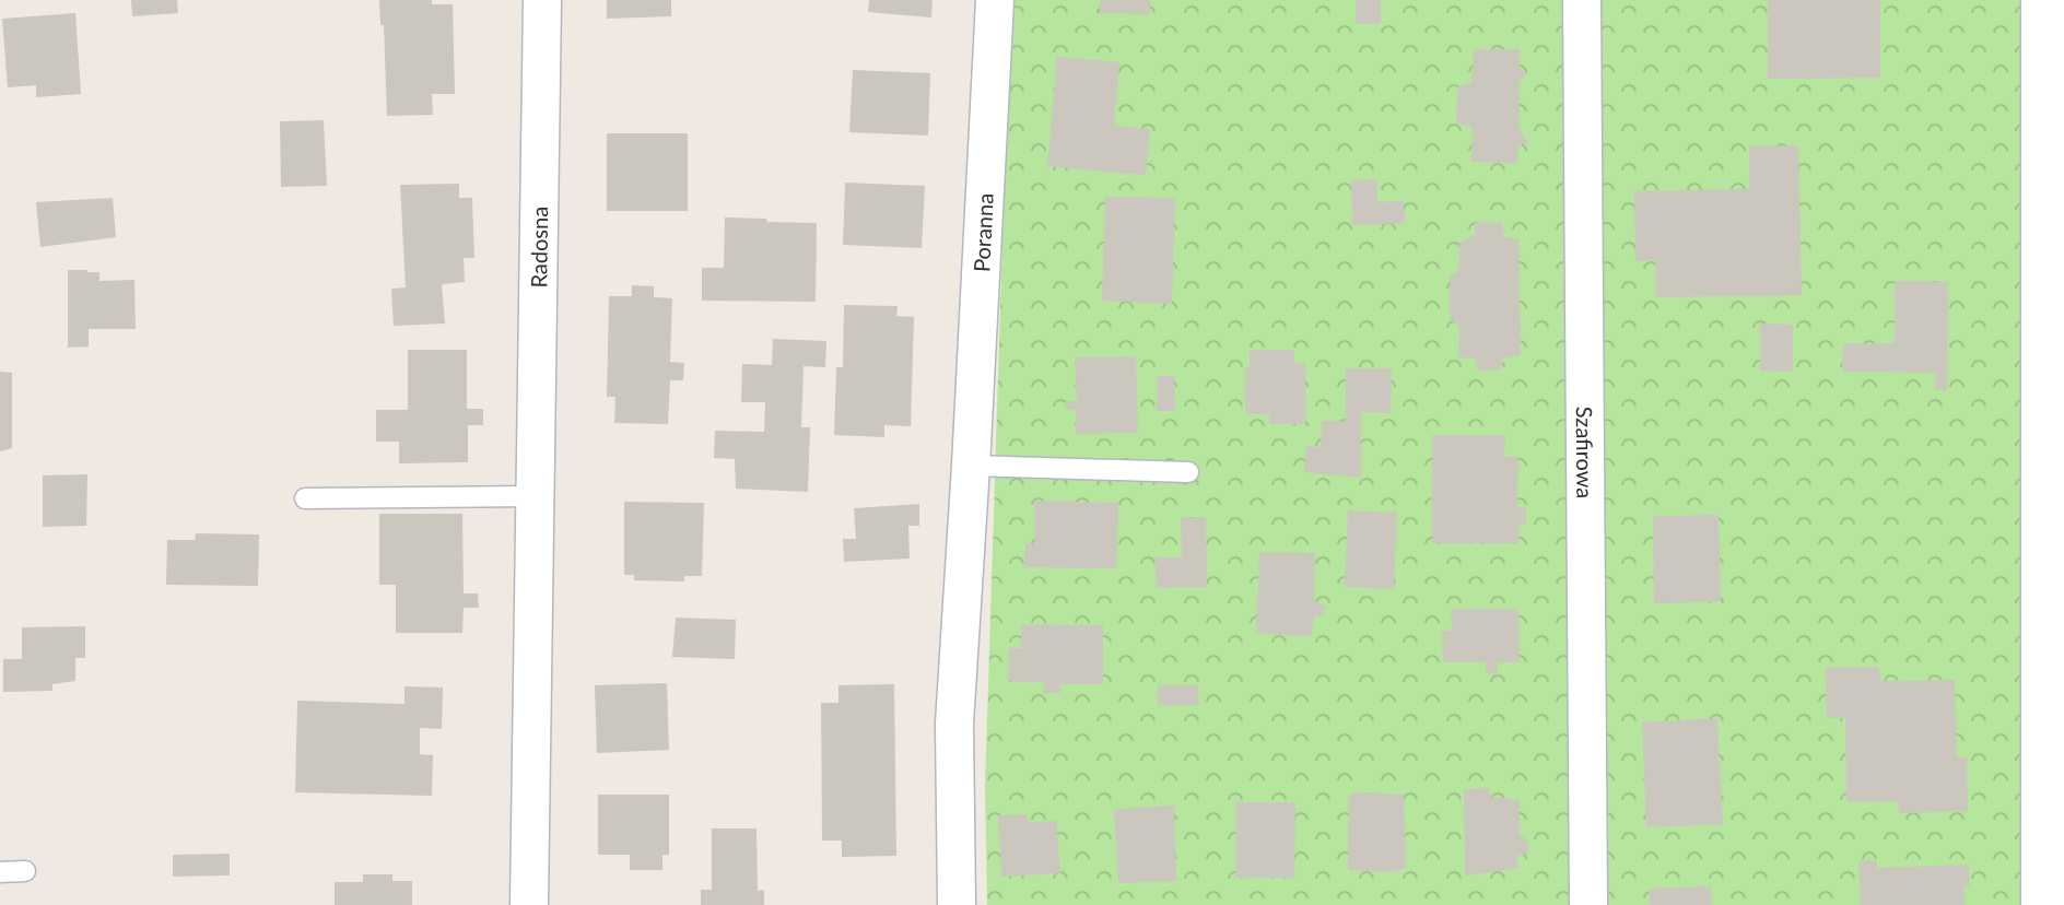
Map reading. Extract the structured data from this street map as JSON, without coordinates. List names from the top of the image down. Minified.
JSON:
{"streets":{"street":["Poranna","Radosna","Szafirowa"]}}
